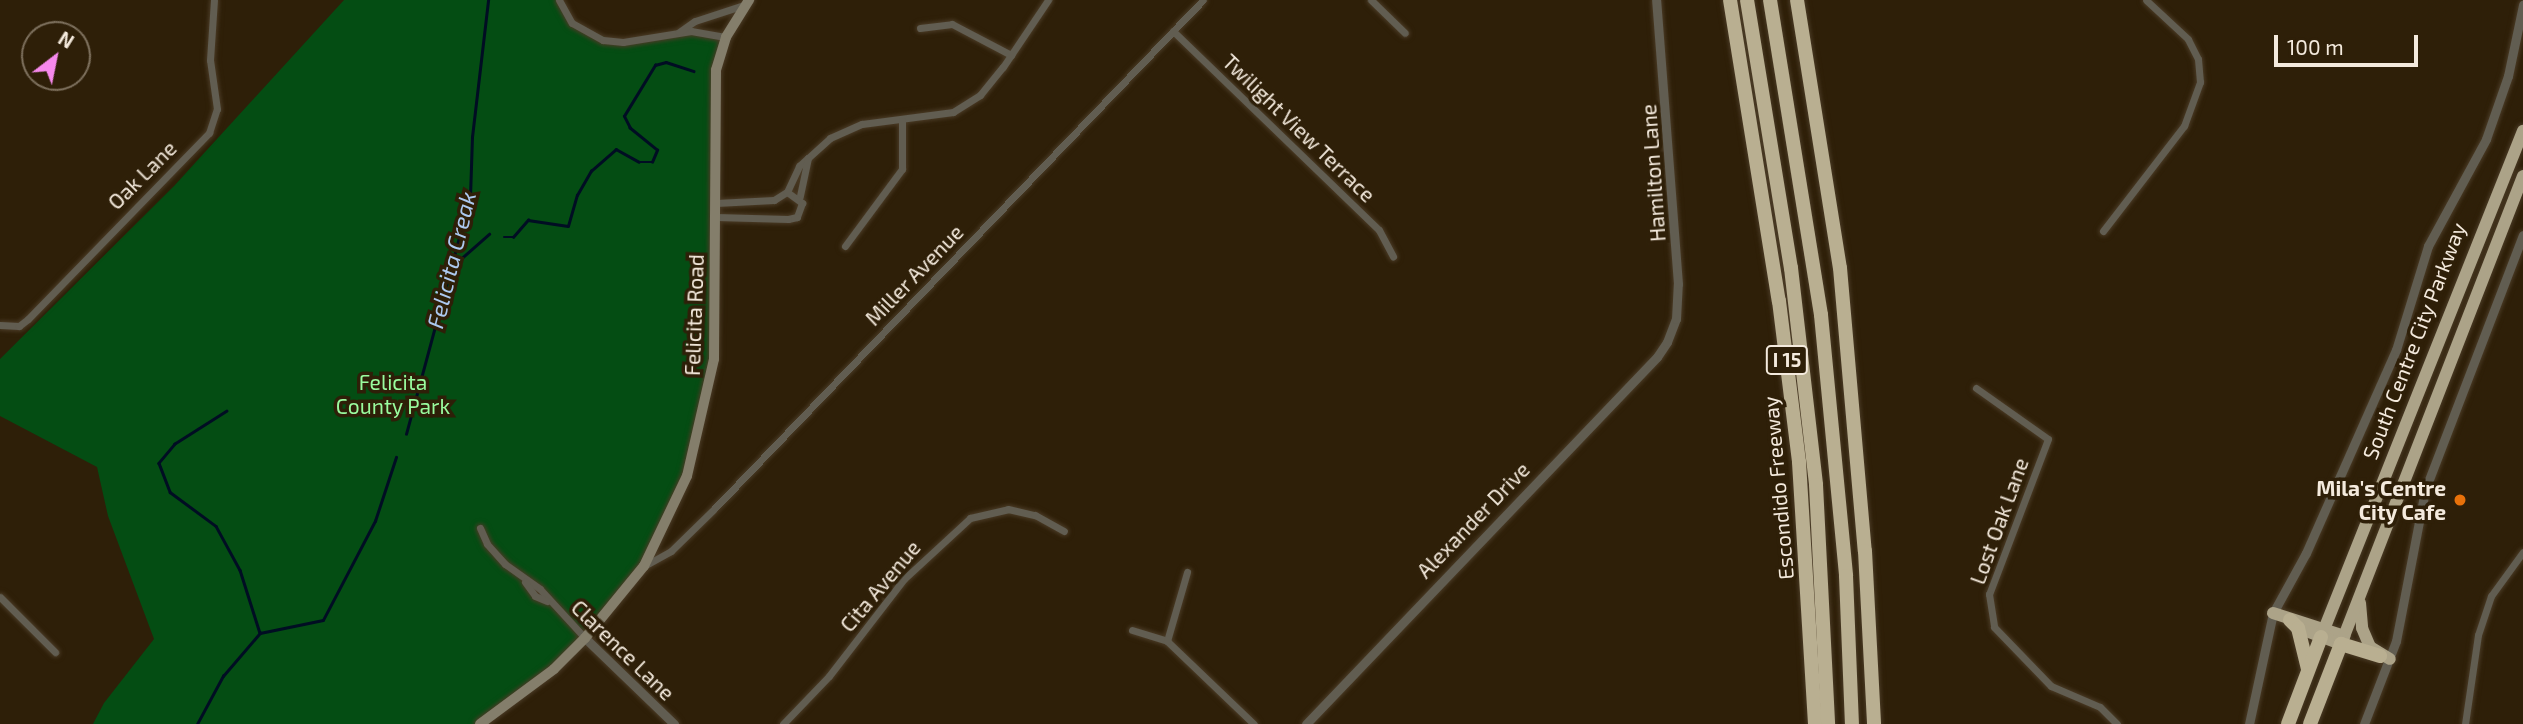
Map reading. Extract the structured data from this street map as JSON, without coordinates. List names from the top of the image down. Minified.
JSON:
{"streets":{"highway":["South Centre City Parkway","I 15","Escondido Freeway"],"main road":["Felicita Road"],"street":["Twilight View Terrace","Hamilton Lane","Oak Lane","Miller Avenue","Alexander Drive","Lost Oak Lane","Cita Avenue","Clarence Lane"]},"crossings":[["Twilight View Terrace","Miller Avenue"],["Hamilton Lane","Alexander Drive"],["Miller Avenue","Felicita Road"],["Felicita Road","Clarence Lane"]],"water":["Felicita Creak"],"parks":["Felicita County Park"],"places":["Mila's Centre City Cafe"],"scale_bar":"100 m","north":"top right"}
